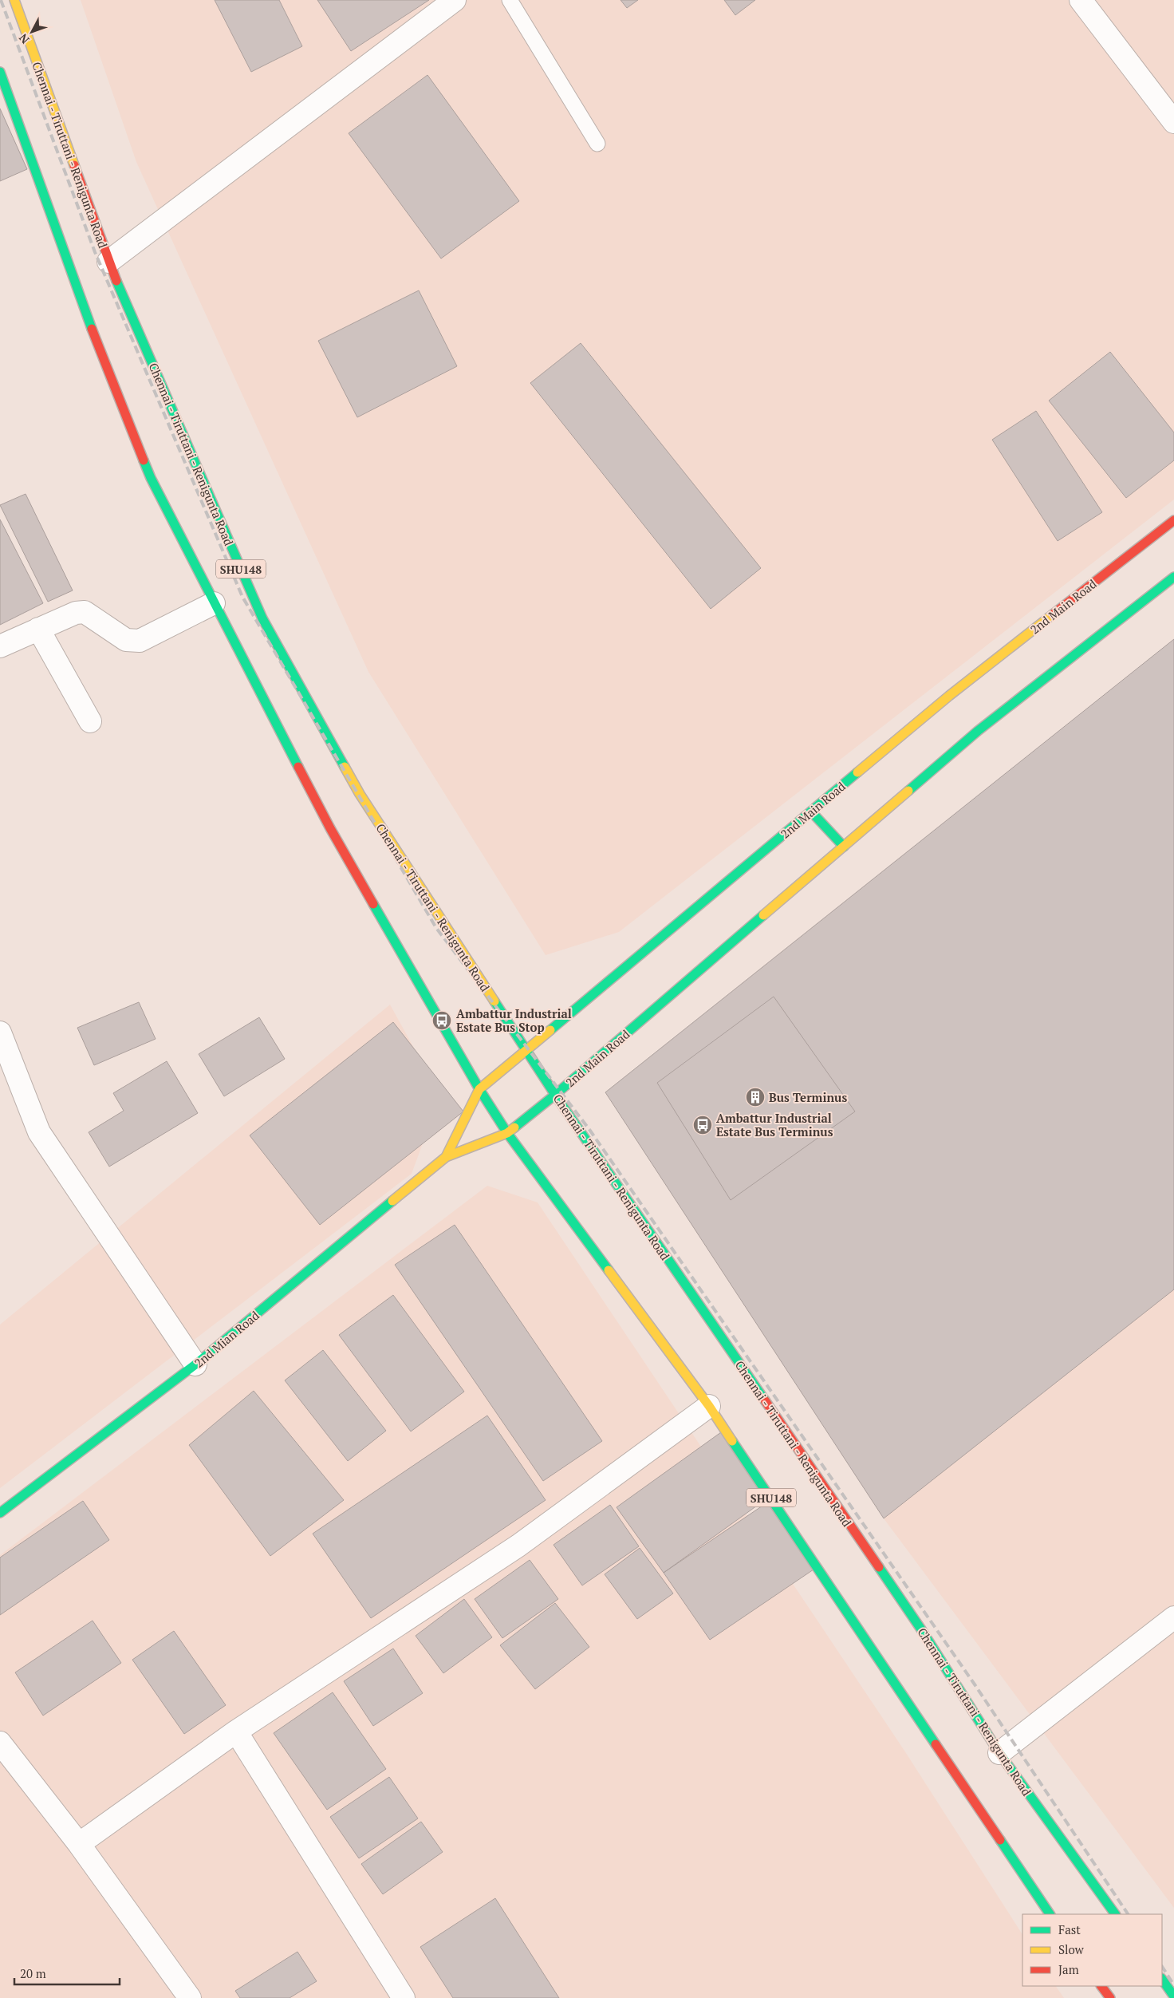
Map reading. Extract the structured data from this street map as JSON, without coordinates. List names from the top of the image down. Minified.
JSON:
{"streets":{"main road":["Chennai - Tiruttani - Renigunta Road","SHU148","2nd Main Road","2nd Mian Road"]},"crossings":[["Chennai - Tiruttani - Renigunta Road","2nd Main Road"],["SHU148","2nd Main Road"],["2nd Main Road","2nd Mian Road"]],"places":{"bus stop":["Ambattur Industrial Estate Bus Stop","Ambattur Industrial Estate Bus Terminus"],"building":["Bus Terminus"]},"legend":["Fast","Slow","Jam"],"scale_bar":"20 m","north":"bottom left"}
